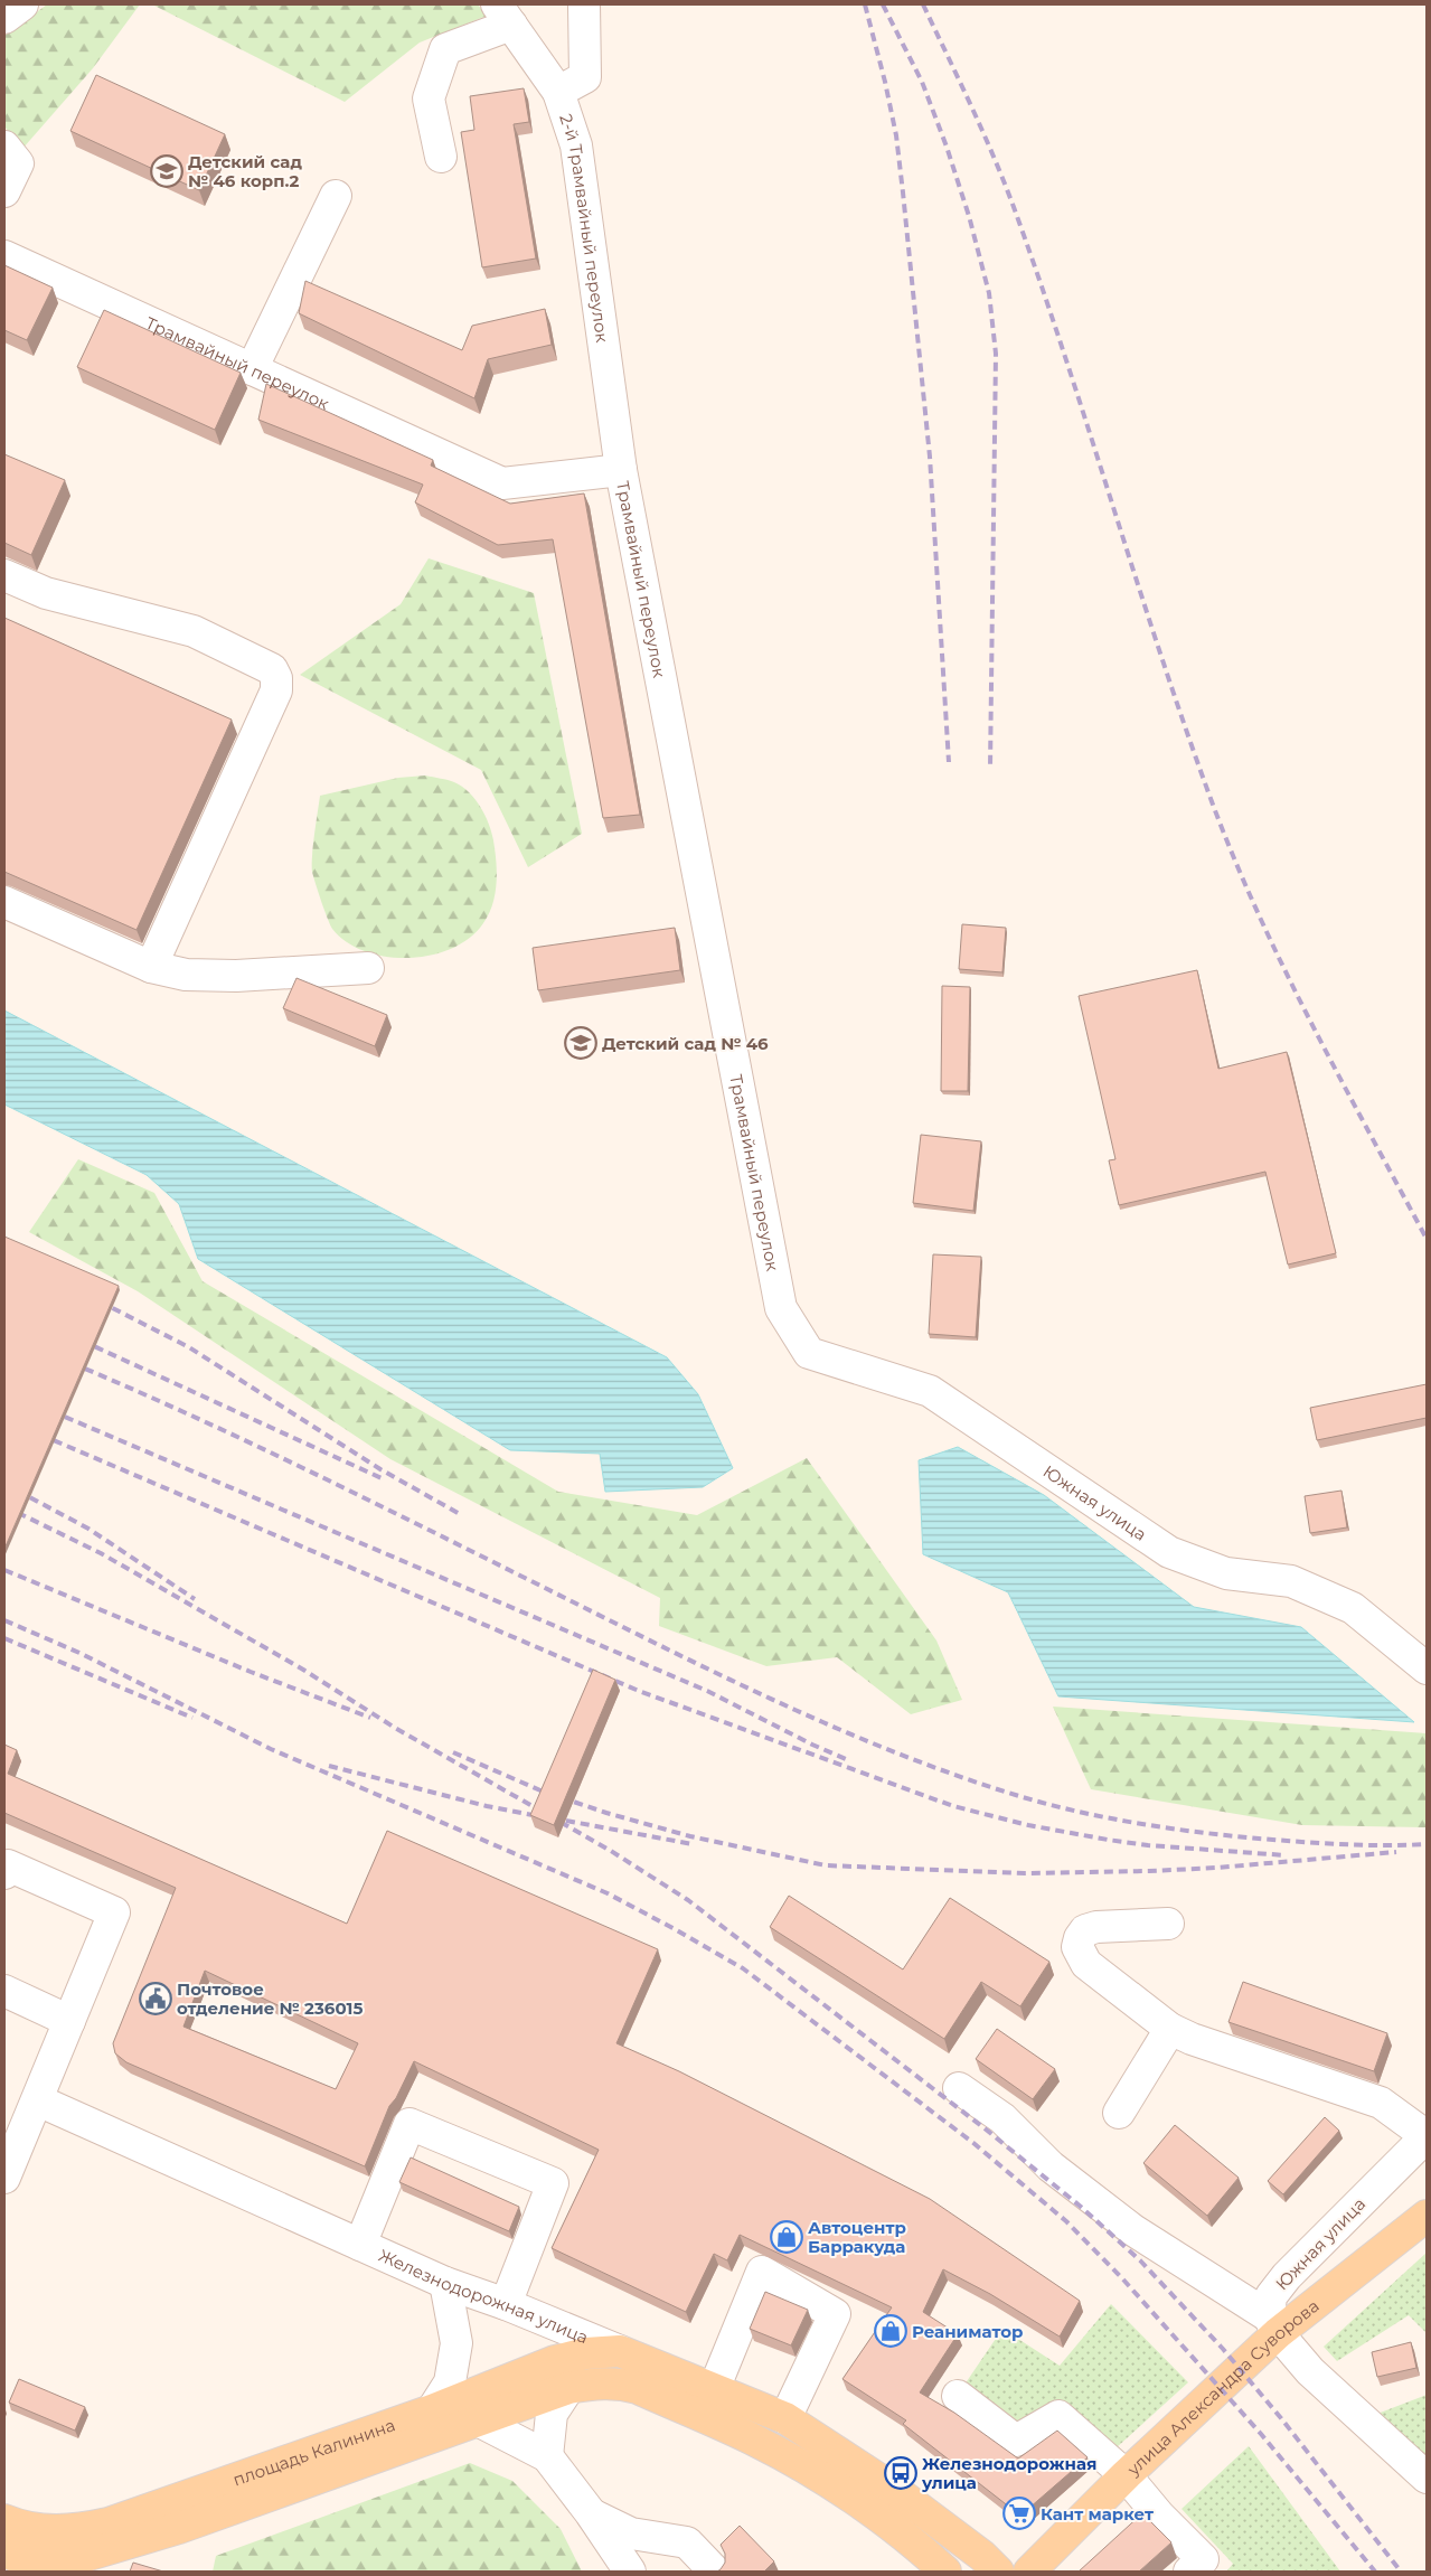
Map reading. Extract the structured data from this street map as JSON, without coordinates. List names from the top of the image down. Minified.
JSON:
{"streets":{"main road":["Железнодорожная улица","улица Александра Суворова","площадь Калинина"],"street":["2-й Трамвайный переулок","Трамвайный переулок","Южная улица"]},"crossings":[["2-й Трамвайный переулок","Трамвайный переулок"],["Трамвайный переулок","Южная улица"],["Южная улица","улица Александра Суворова"],["Железнодорожная улица","площадь Калинина"]],"places":{"school or university":["Детский сад № 46 корп.2","Детский сад № 46"],"public building":["Почтовое отделение № 236015"],"shop":["Автоцентр Барракуда","Реаниматор"],"bus stop":["Железнодорожная улица"],"supermarket":["Кант маркет"]}}
